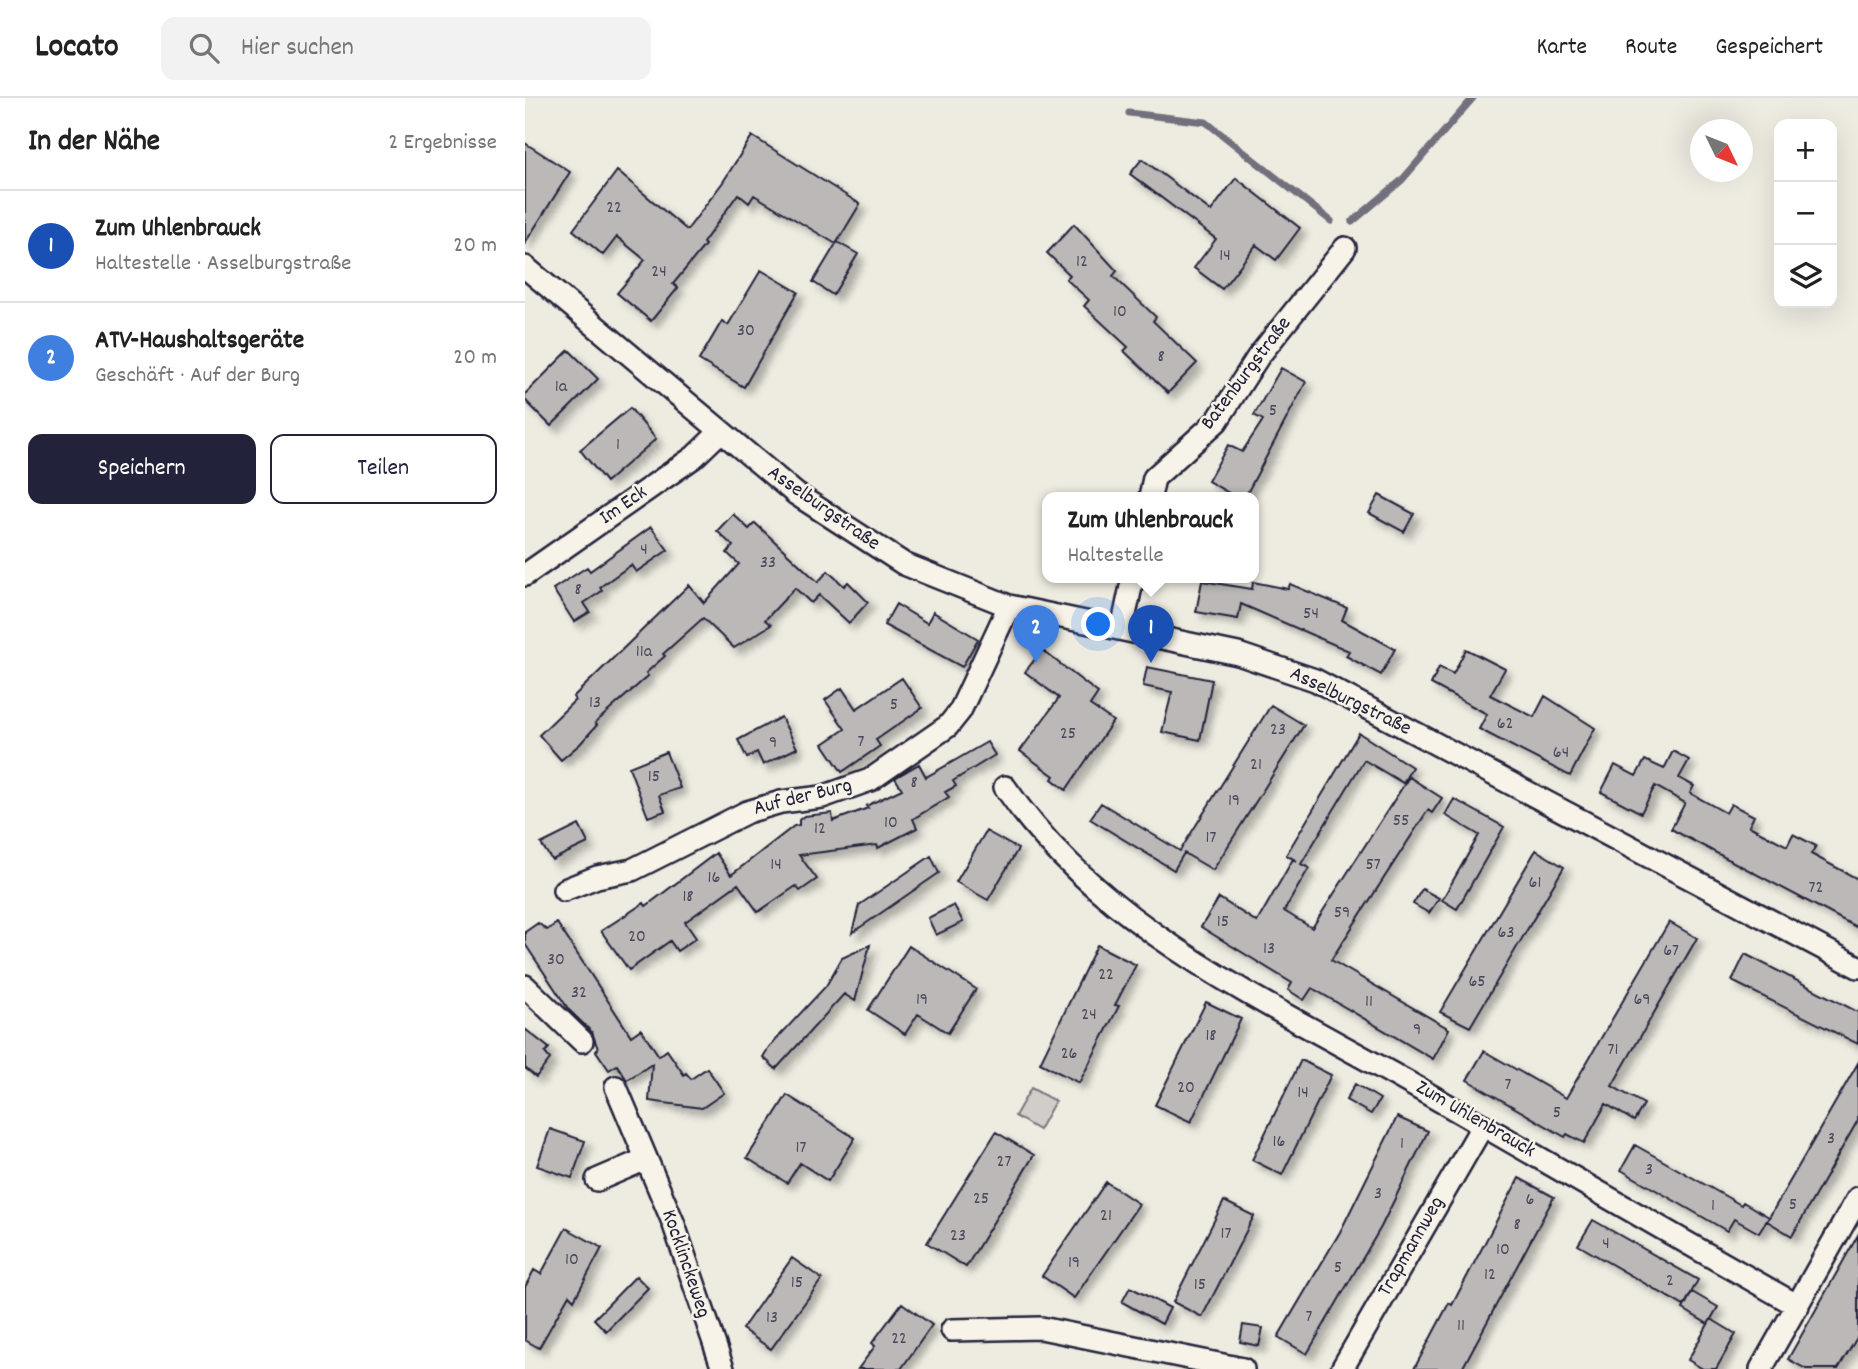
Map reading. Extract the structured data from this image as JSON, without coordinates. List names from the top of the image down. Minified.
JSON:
{"streets":{"street":["Batenburgstraße","Im Eck","Asselburgstraße","Auf der Burg","Zum Uhlenbrauck","Trapmannweg","Kocklinckeweg"]},"crossings":[["Im Eck","Asselburgstraße"],["Asselburgstraße","Auf der Burg"],["Zum Uhlenbrauck","Trapmannweg"]],"house_numbers":["22","14","12","24","10","30","8","1a","5","1","4","33","8","54","11a","13","5","62","23","25","7","9","64","21","15","8","19","55","10","12","17","14","57","16","61","72","18","59","15","63","20","13","67","30","22","65","32","19","69","11","24","9","18","71","26","7","20","14","5","3","16","1","17","27","3","3","25","6","5","1","21","8","17","23","4","10","10","19","5","12","2","15","15","7","13","11","22"],"north":"bottom right","page":{"header":"Locato","search":"Hier suchen","nav":["Karte","Route","Gespeichert"],"heading":["In der Nähe","2 Ergebnisse"],"map_buttons":["+","−"],"list":[{"mark":"1","name":"Zum Uhlenbrauck","note":"Haltestelle · Asselburgstraße","value":"20 m"},{"mark":"2","name":"ATV-Haushaltsgeräte","note":"Geschäft · Auf der Burg","value":"20 m"}],"buttons":["Speichern","Teilen"],"popup":["Zum Uhlenbrauck","Haltestelle"],"pins":["1","2"]}}
